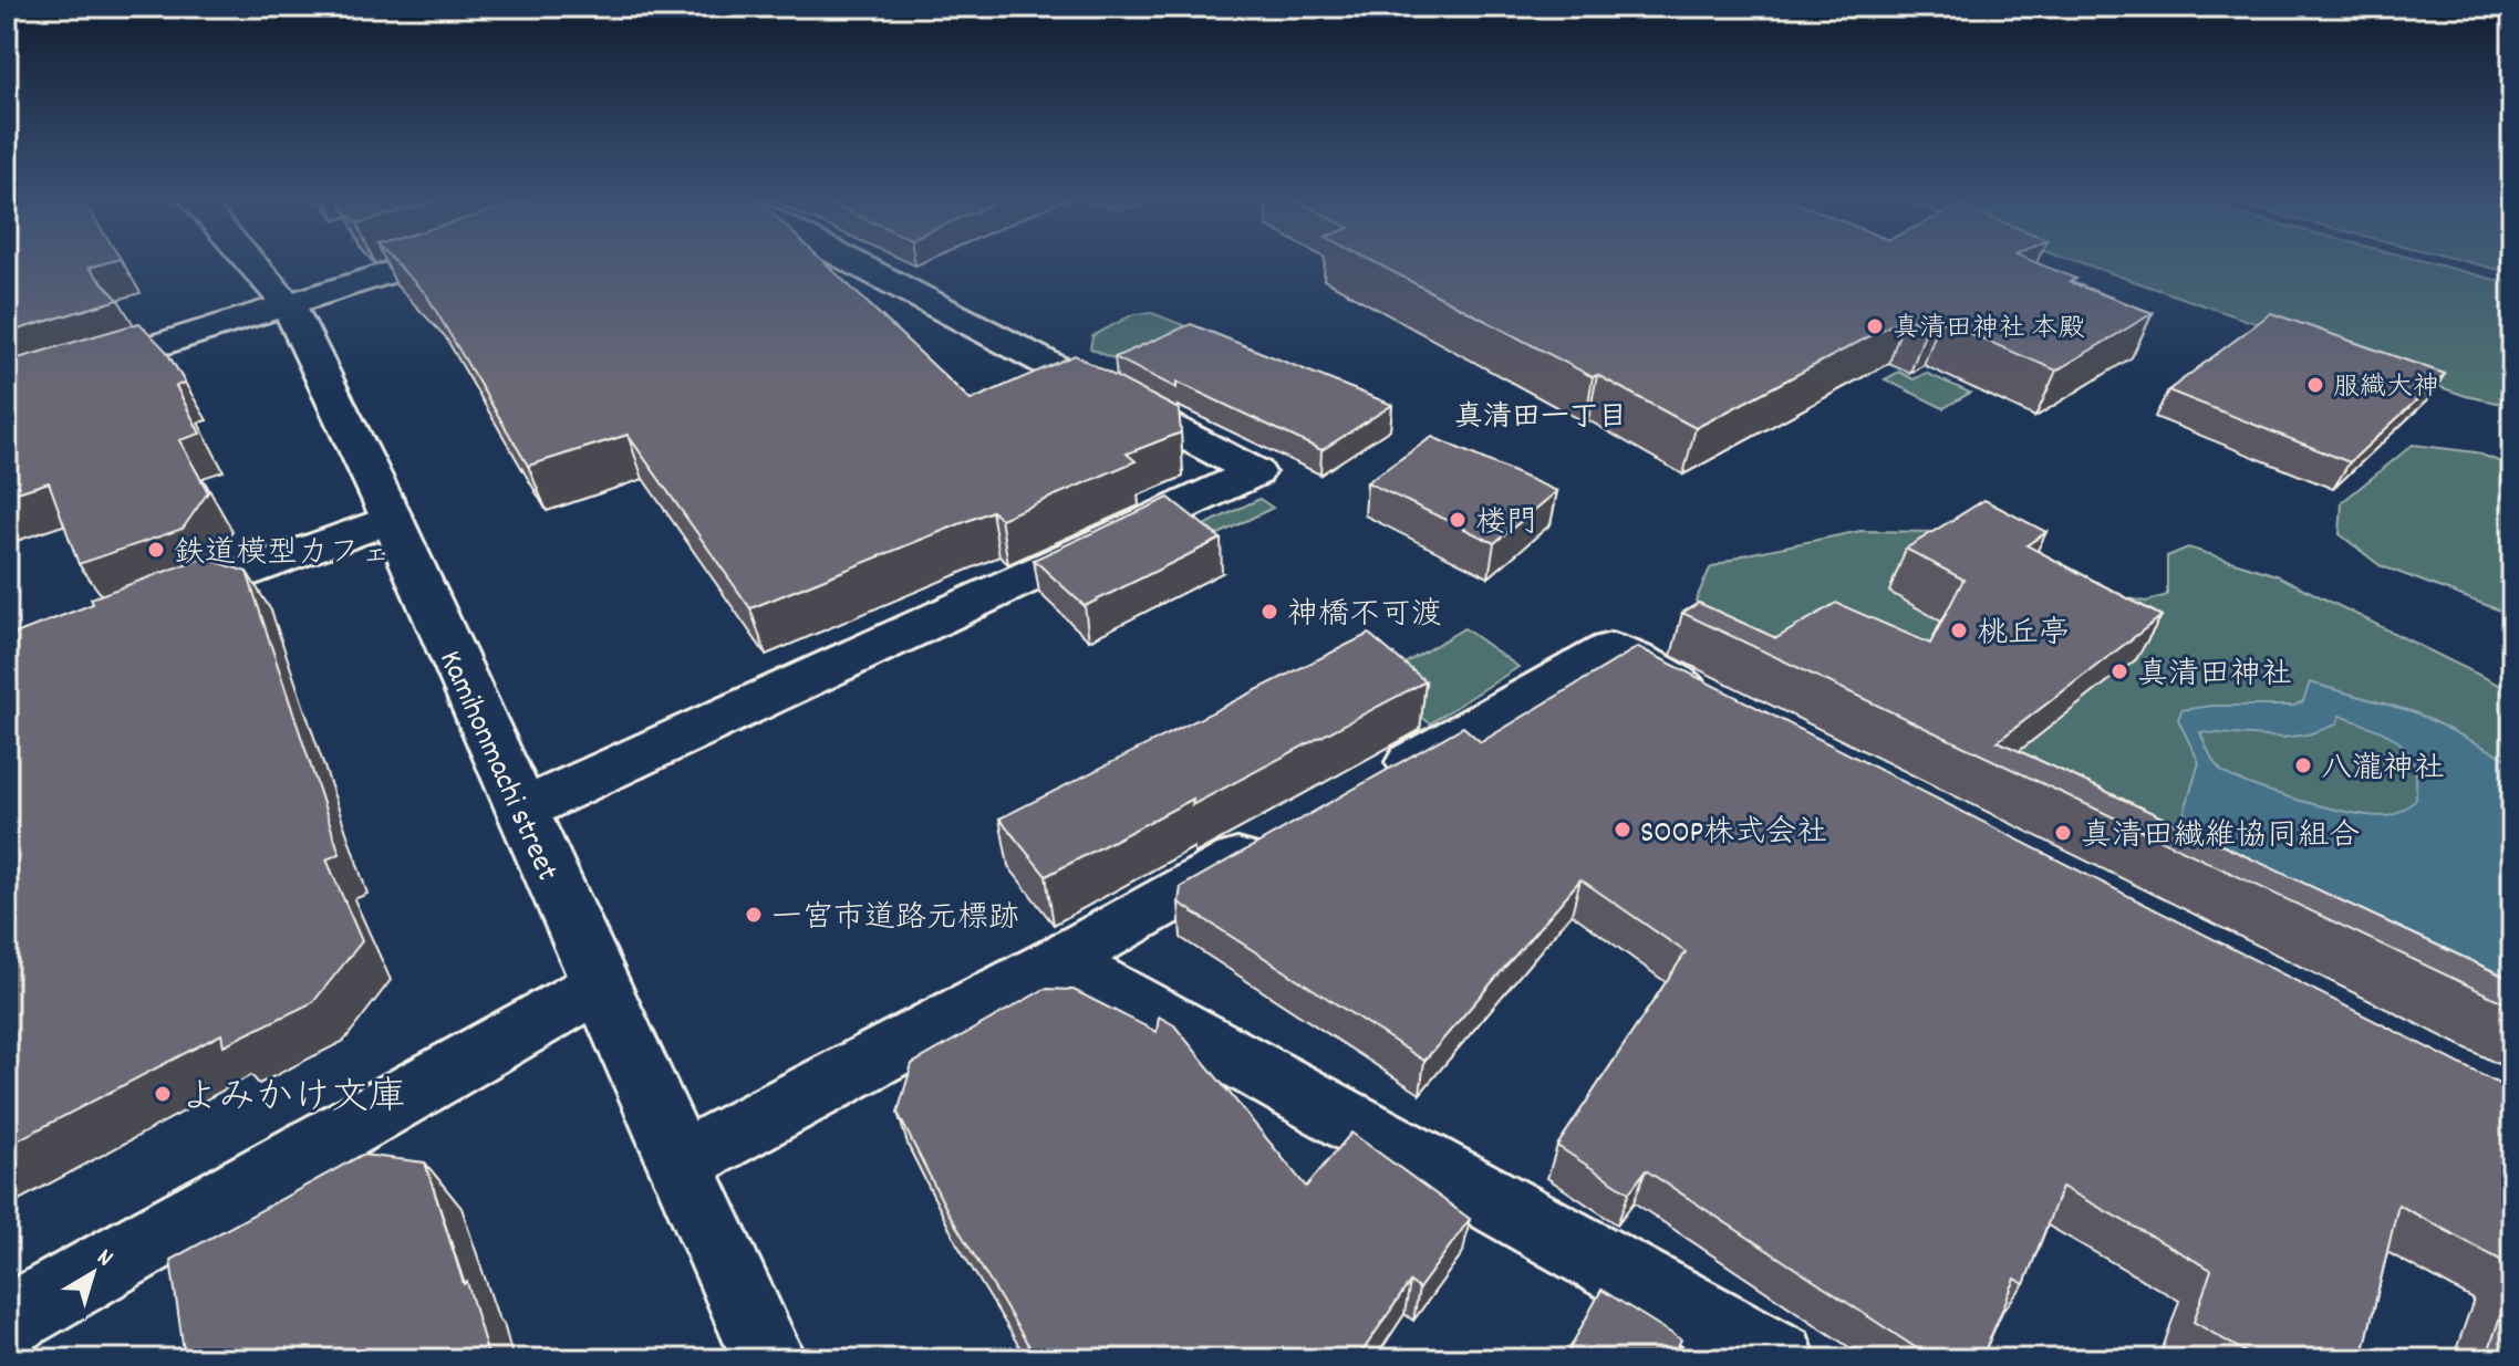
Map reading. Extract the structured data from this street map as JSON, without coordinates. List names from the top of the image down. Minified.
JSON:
{"streets":{"main road":["Kamihonmachi street"]},"districts":["真清田一丁目"],"places":["真清田神社 本殿","服織大神","楼門","鉄道模型カフェ","神橋不可渡","桃丘亭","真清田神社","八瀧神社","SOOP株式会社","真清田繊維協同組合","一宮市道路元標跡","よみかけ文庫"],"north":"top right"}
